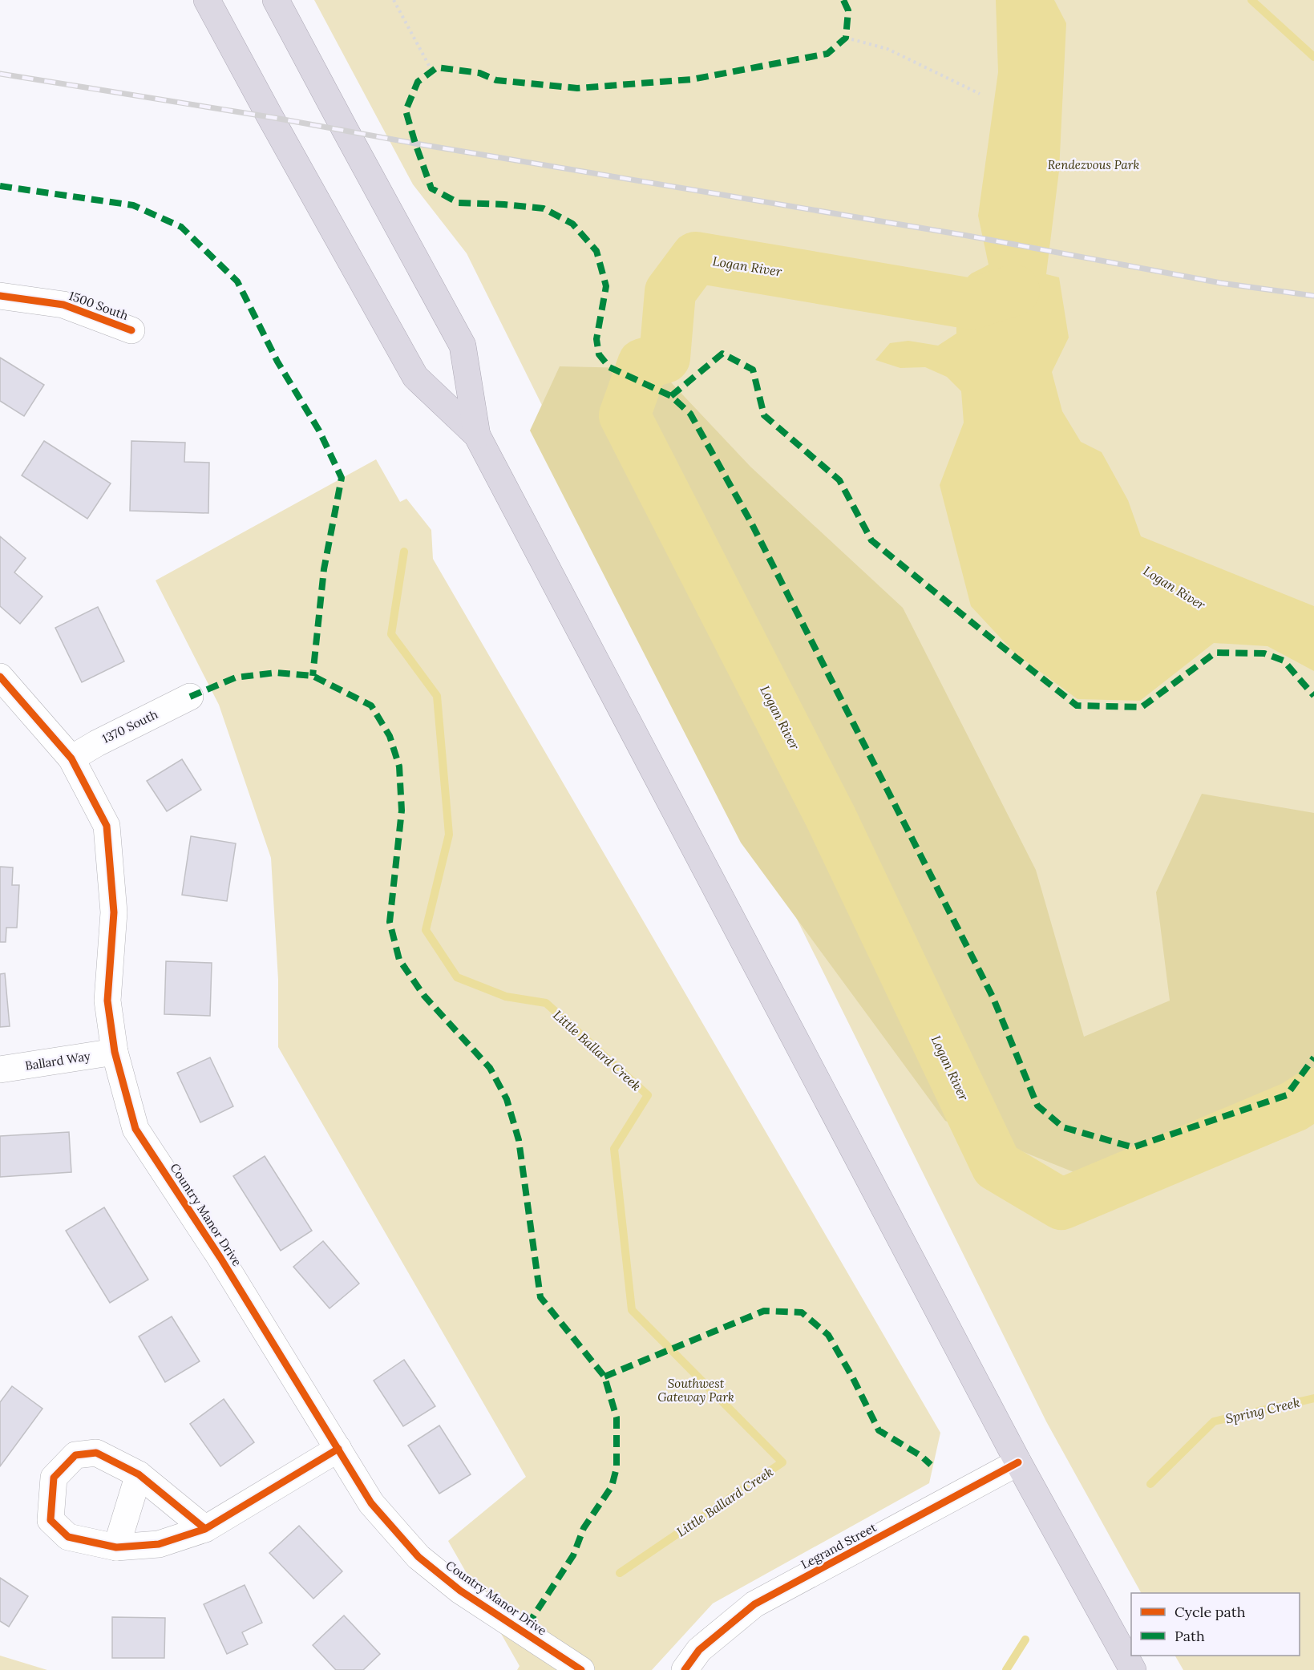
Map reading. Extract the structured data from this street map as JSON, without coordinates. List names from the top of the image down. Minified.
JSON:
{"streets":{"street":["1500 South","1370 South","Ballard Way","Country Manor Drive","Legrand Street"]},"crossings":[["1370 South","Country Manor Drive"],["Ballard Way","Country Manor Drive"]],"water":["Logan River","Little Ballard Creek","Spring Creek"],"parks":["Rendezvous Park","Southwest Gateway Park"],"legend":["Cycle path","Path"]}
